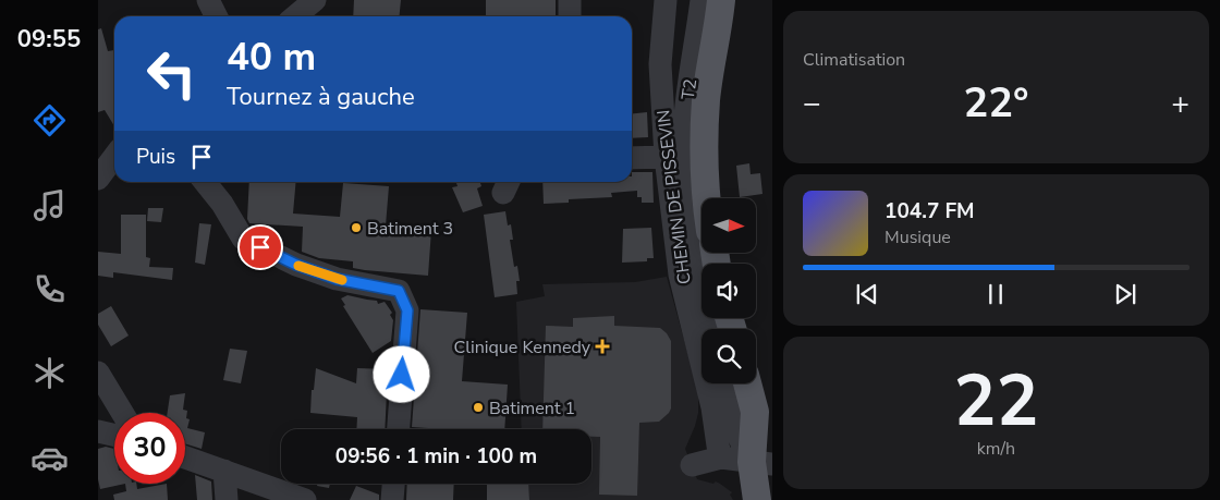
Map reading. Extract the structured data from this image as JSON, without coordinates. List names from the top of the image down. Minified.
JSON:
{"streets":{"street":["T2","CHEMIN DE PISSEVIN"]},"places":{"other":["Batiment 3","Batiment 1"],"health":["Clinique Kennedy"]},"north":"right","page":{"tabs":"09:55","tile":["Climatisation",["22","km/h"]],"turn":["40 m","Tournez à gauche"],"heat":["−","22°","+"],"then":"Puis","song":["104.7 FM","Musique"],"limit":"30","trip":"09:56 · 1 min · 100 m"}}
